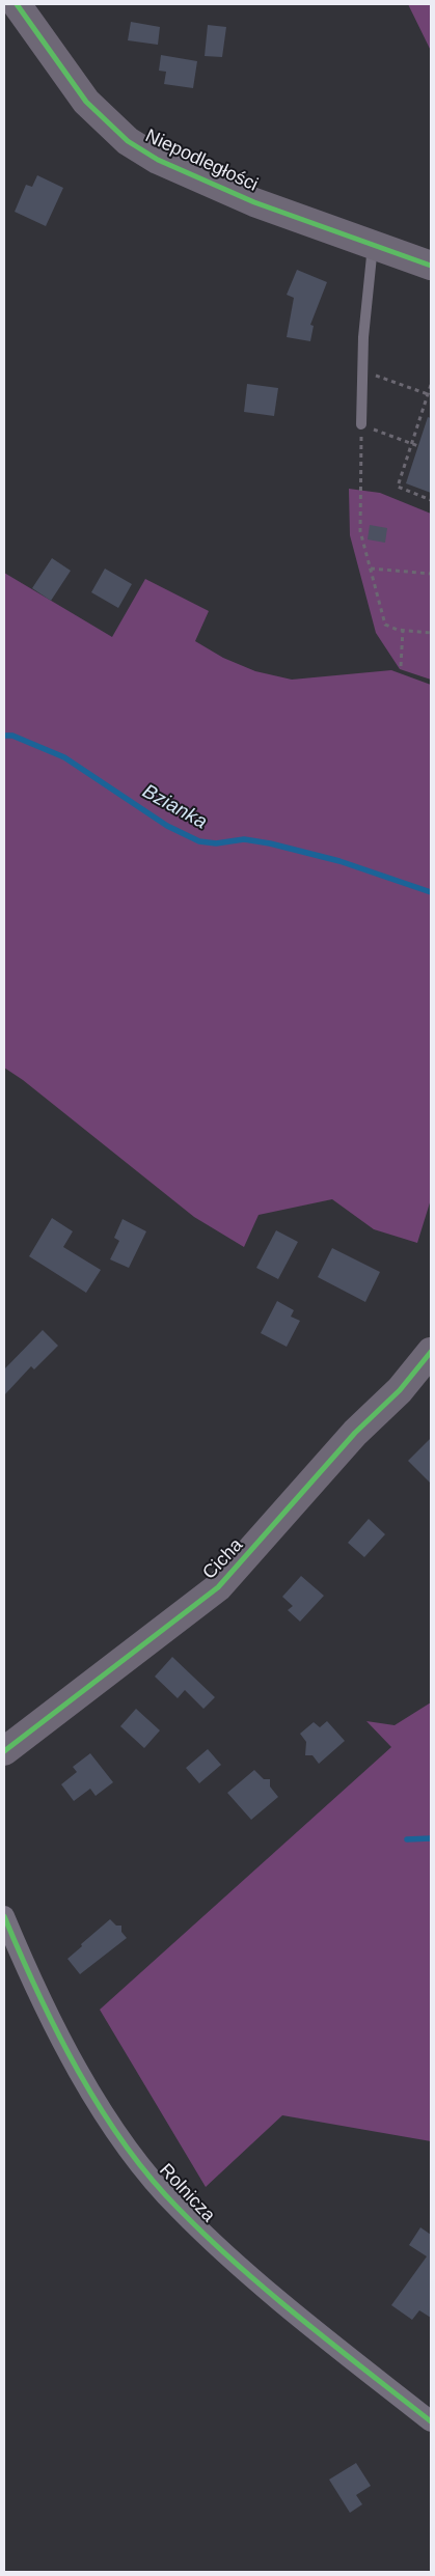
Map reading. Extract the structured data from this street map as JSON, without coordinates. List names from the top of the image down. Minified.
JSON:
{"streets":{"street":["Niepodległości","Cicha","Rolnicza"]},"water":["Bzianka"]}
